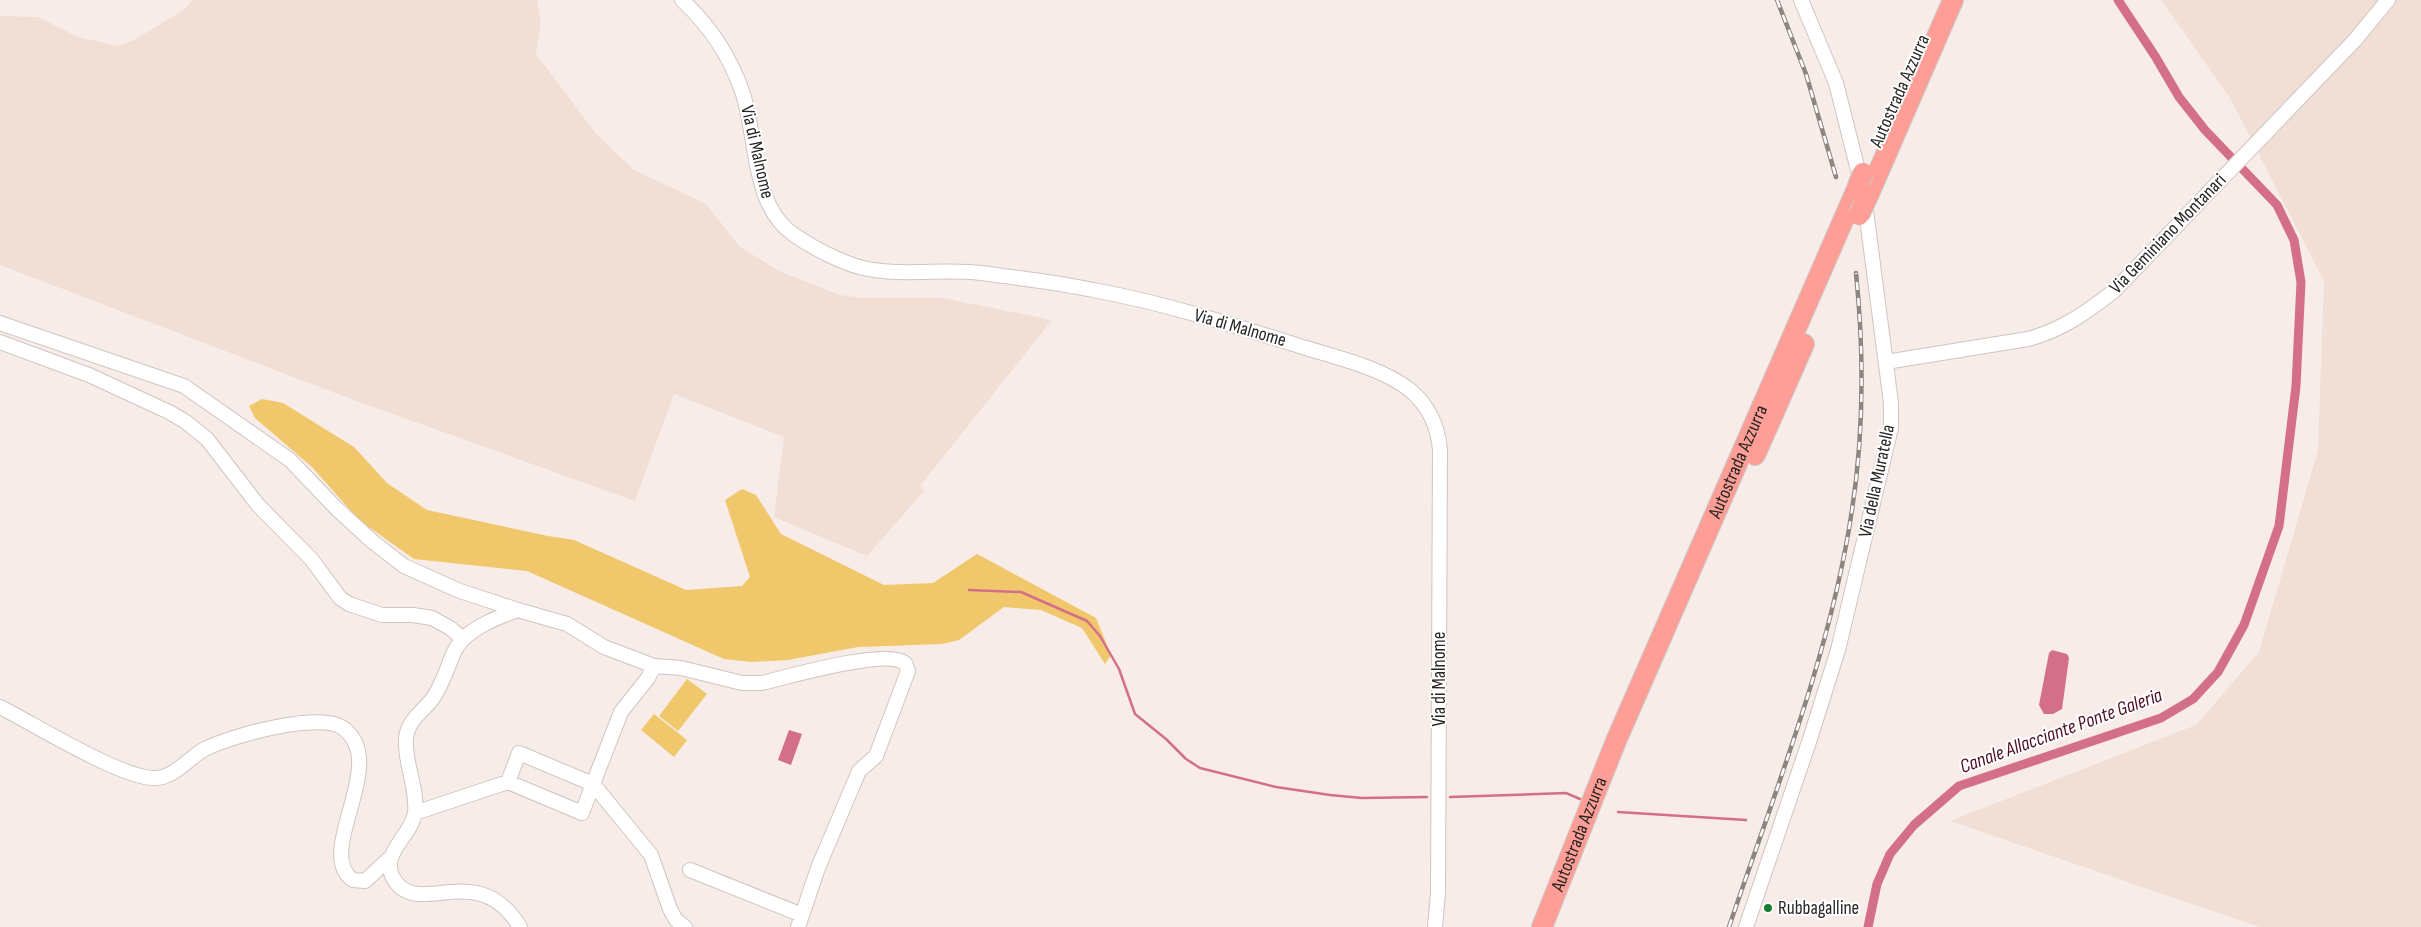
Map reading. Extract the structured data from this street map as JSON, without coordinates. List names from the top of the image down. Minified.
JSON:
{"streets":{"highway":["Autostrada Azzurra"],"street":["Via di Malnome","Via Geminiano Montanari","Via della Muratella"]},"crossings":[["Via Geminiano Montanari","Via della Muratella"]],"water":["Canale Allacciante Ponte Galeria"],"places":["Rubbagalline"]}
